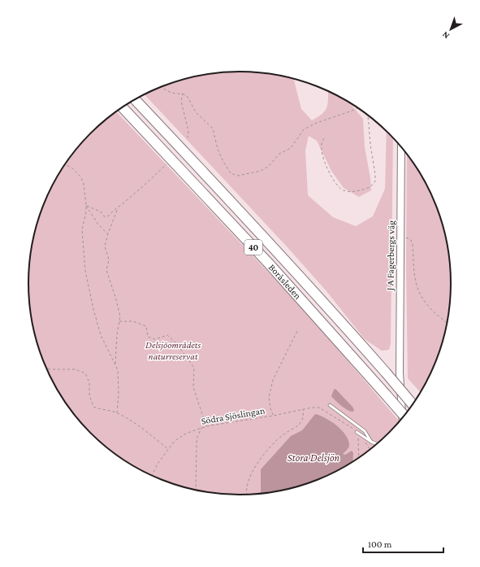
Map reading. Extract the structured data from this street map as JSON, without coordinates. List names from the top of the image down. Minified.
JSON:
{"streets":{"highway":["40","Boråsleden"],"street":["J A Fagerbergs väg"],"path":["Södra Sjöslingan"]},"water":["Stora Delsjön"],"parks":["Delsjöområdets naturreservat"],"scale_bar":"100 m","north":"bottom left"}
